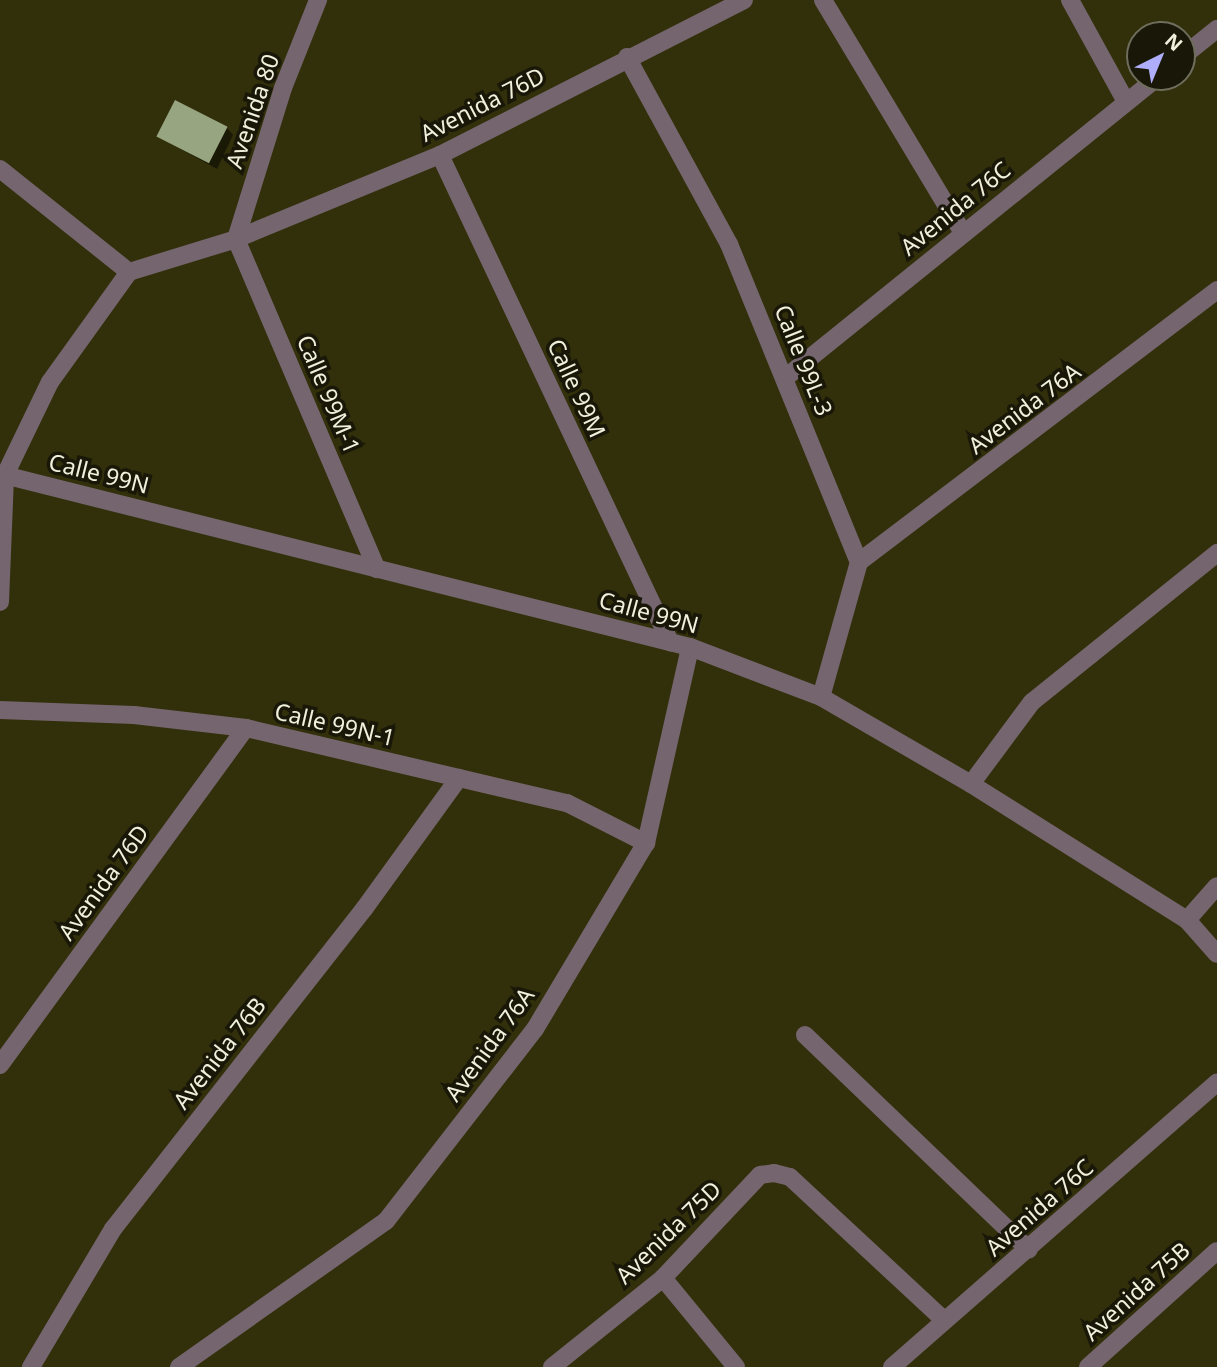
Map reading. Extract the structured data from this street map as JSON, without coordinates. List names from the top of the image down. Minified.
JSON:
{"streets":{"street":["Avenida 76D","Avenida 80","Avenida 76C","Calle 99L-3","Calle 99M","Calle 99M-1","Avenida 76A","Calle 99N","Calle 99N-1","Avenida 76B","Avenida 75D","Avenida 75B"]},"crossings":[["Avenida 76D","Avenida 80"],["Avenida 76D","Calle 99L-3"],["Avenida 76D","Calle 99M"],["Avenida 76D","Calle 99M-1"],["Avenida 76D","Calle 99N-1"],["Avenida 80","Calle 99M-1"],["Avenida 76C","Calle 99L-3"],["Avenida 76C","Avenida 75D"],["Calle 99L-3","Avenida 76A"],["Calle 99M","Calle 99N"],["Calle 99M-1","Calle 99N"],["Avenida 76A","Calle 99N"],["Avenida 76A","Calle 99N-1"],["Calle 99N-1","Avenida 76B"]],"north":"top right"}
